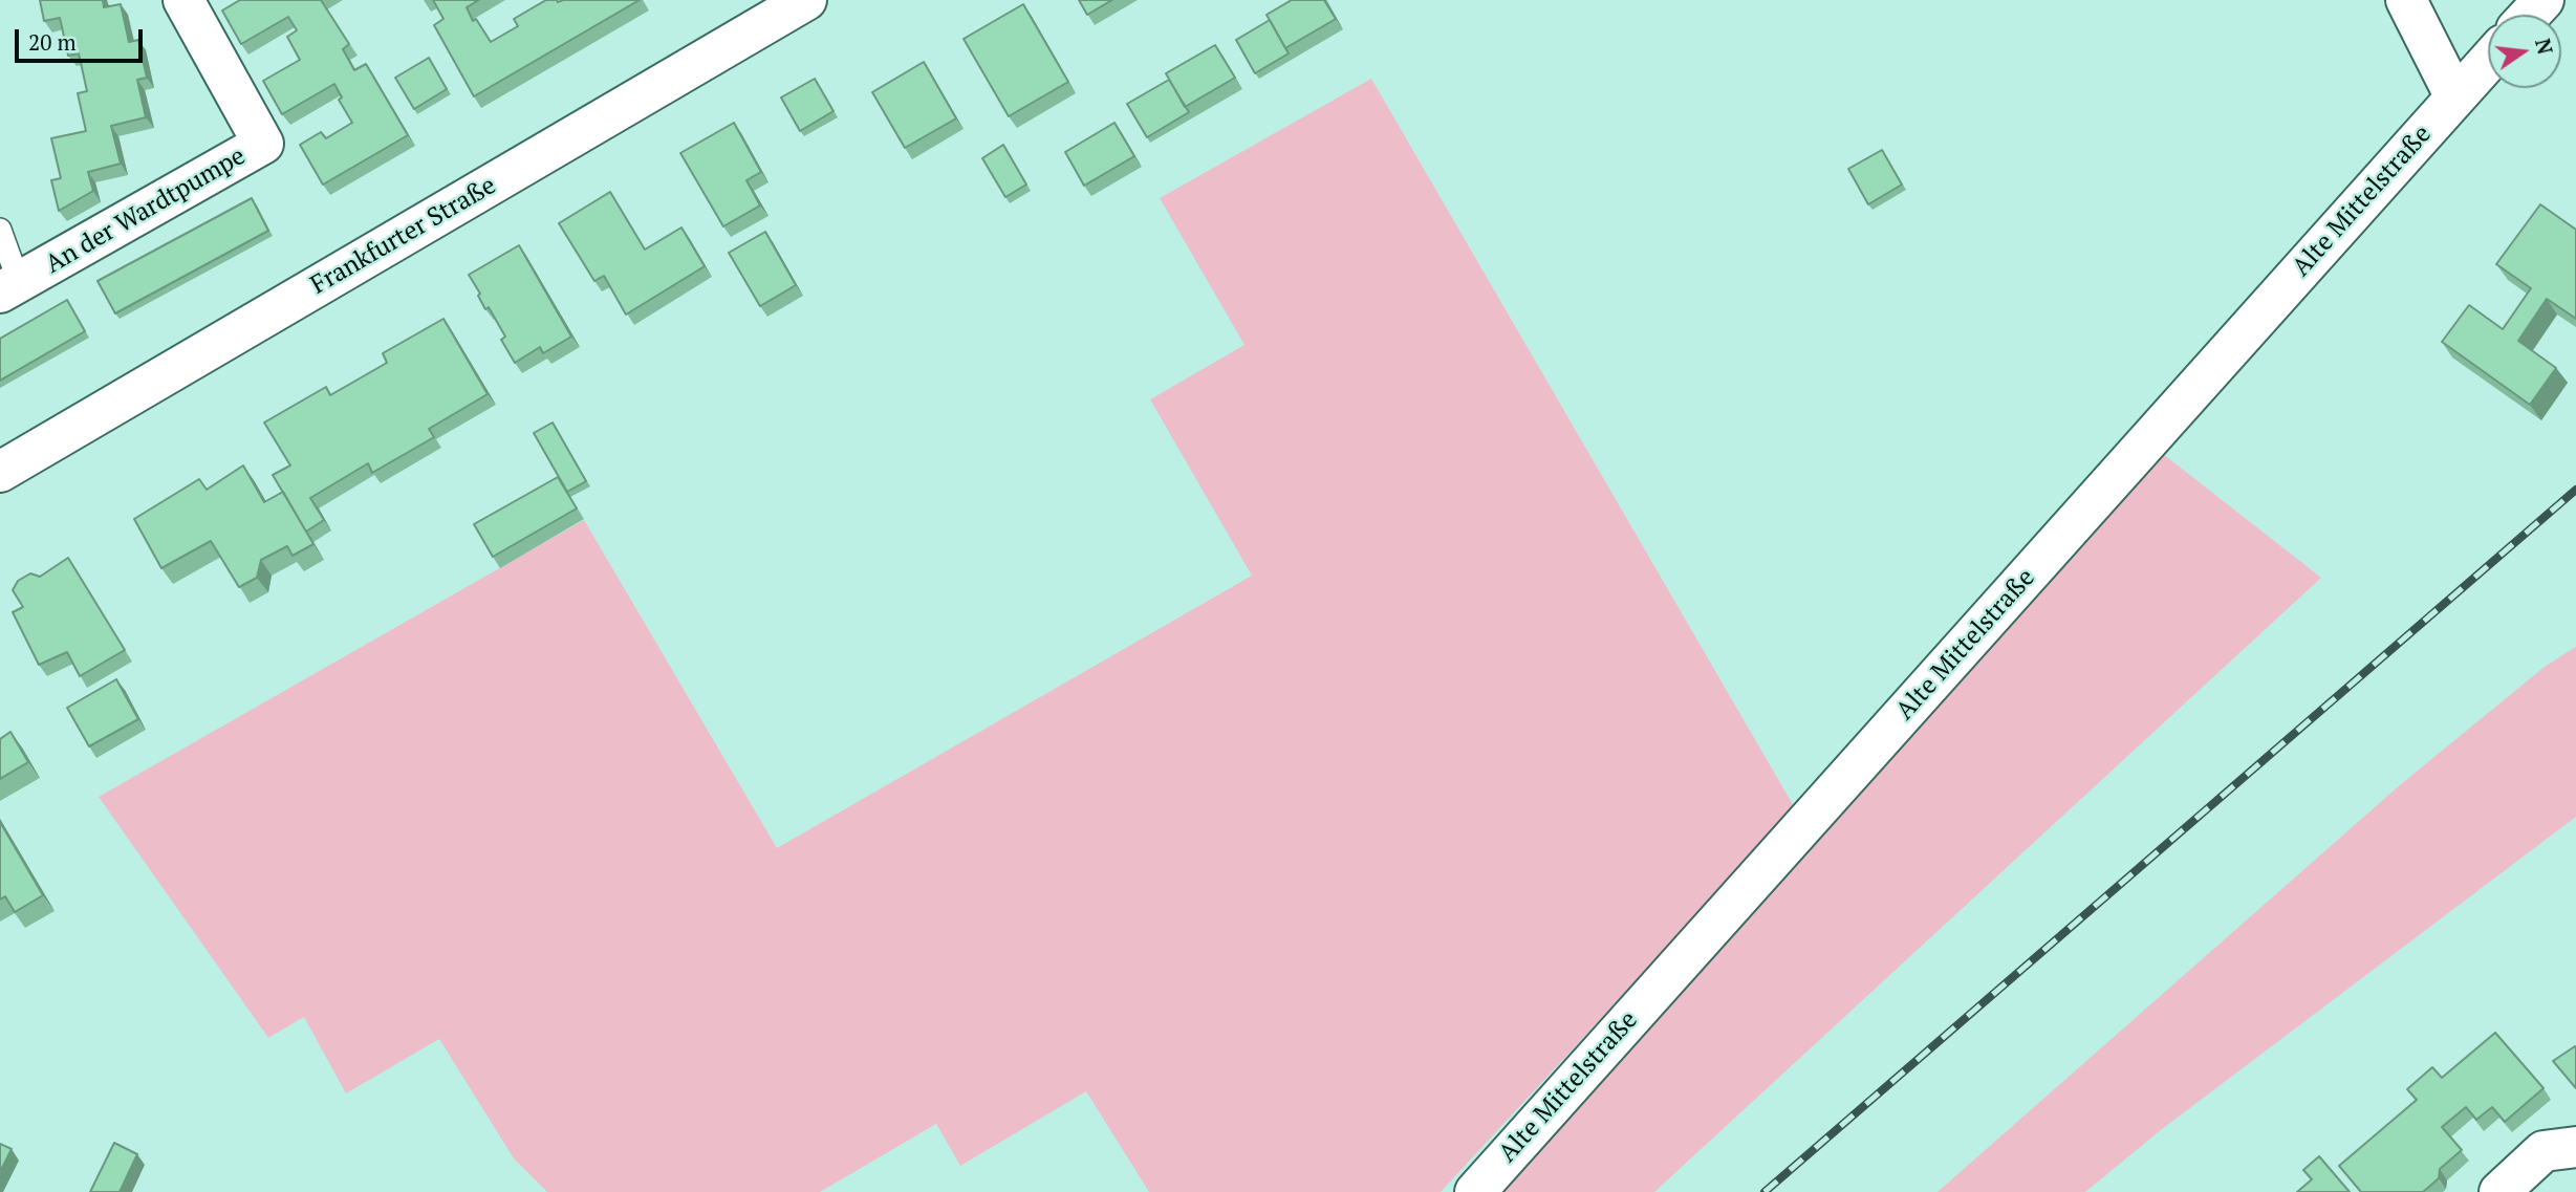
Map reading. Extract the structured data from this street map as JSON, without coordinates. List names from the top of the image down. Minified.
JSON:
{"streets":{"street":["Alte Mittelstraße","An der Wardtpumpe","Frankfurter Straße"]},"scale_bar":"20 m","north":"right"}
